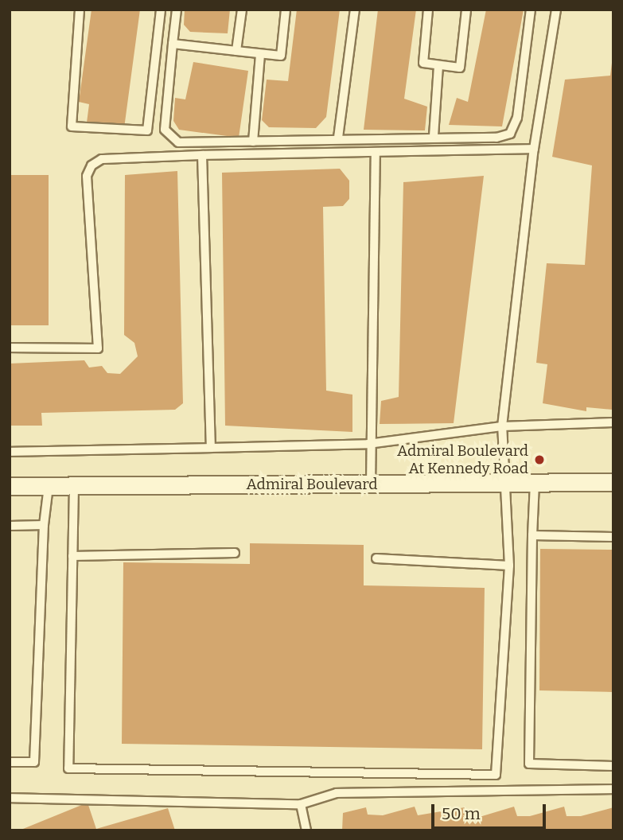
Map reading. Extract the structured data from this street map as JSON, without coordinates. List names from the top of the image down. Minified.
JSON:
{"streets":{"street":["Admiral Boulevard"]},"places":["Admiral Boulevard At Kennedy Road"],"scale_bar":"50 m"}
